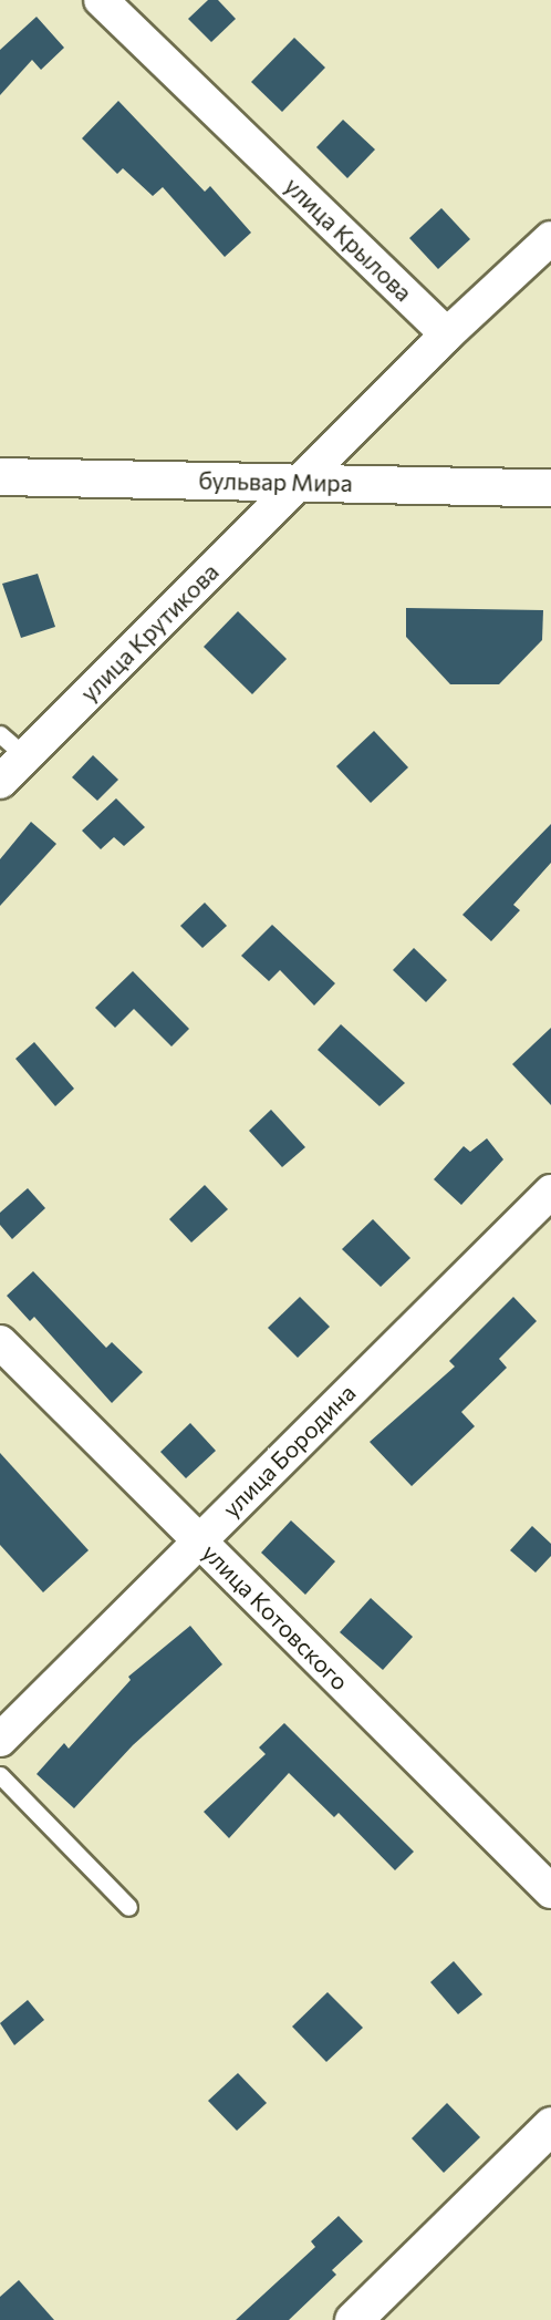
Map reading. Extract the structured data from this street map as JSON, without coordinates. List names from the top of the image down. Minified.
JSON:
{"streets":{"main road":["бульвар Мира"],"street":["улица Крылова","улица Крутикова","улица Бородина","улица Котовского"]},"crossings":[["бульвар Мира","улица Крутикова"],["улица Бородина","улица Котовского"]]}
